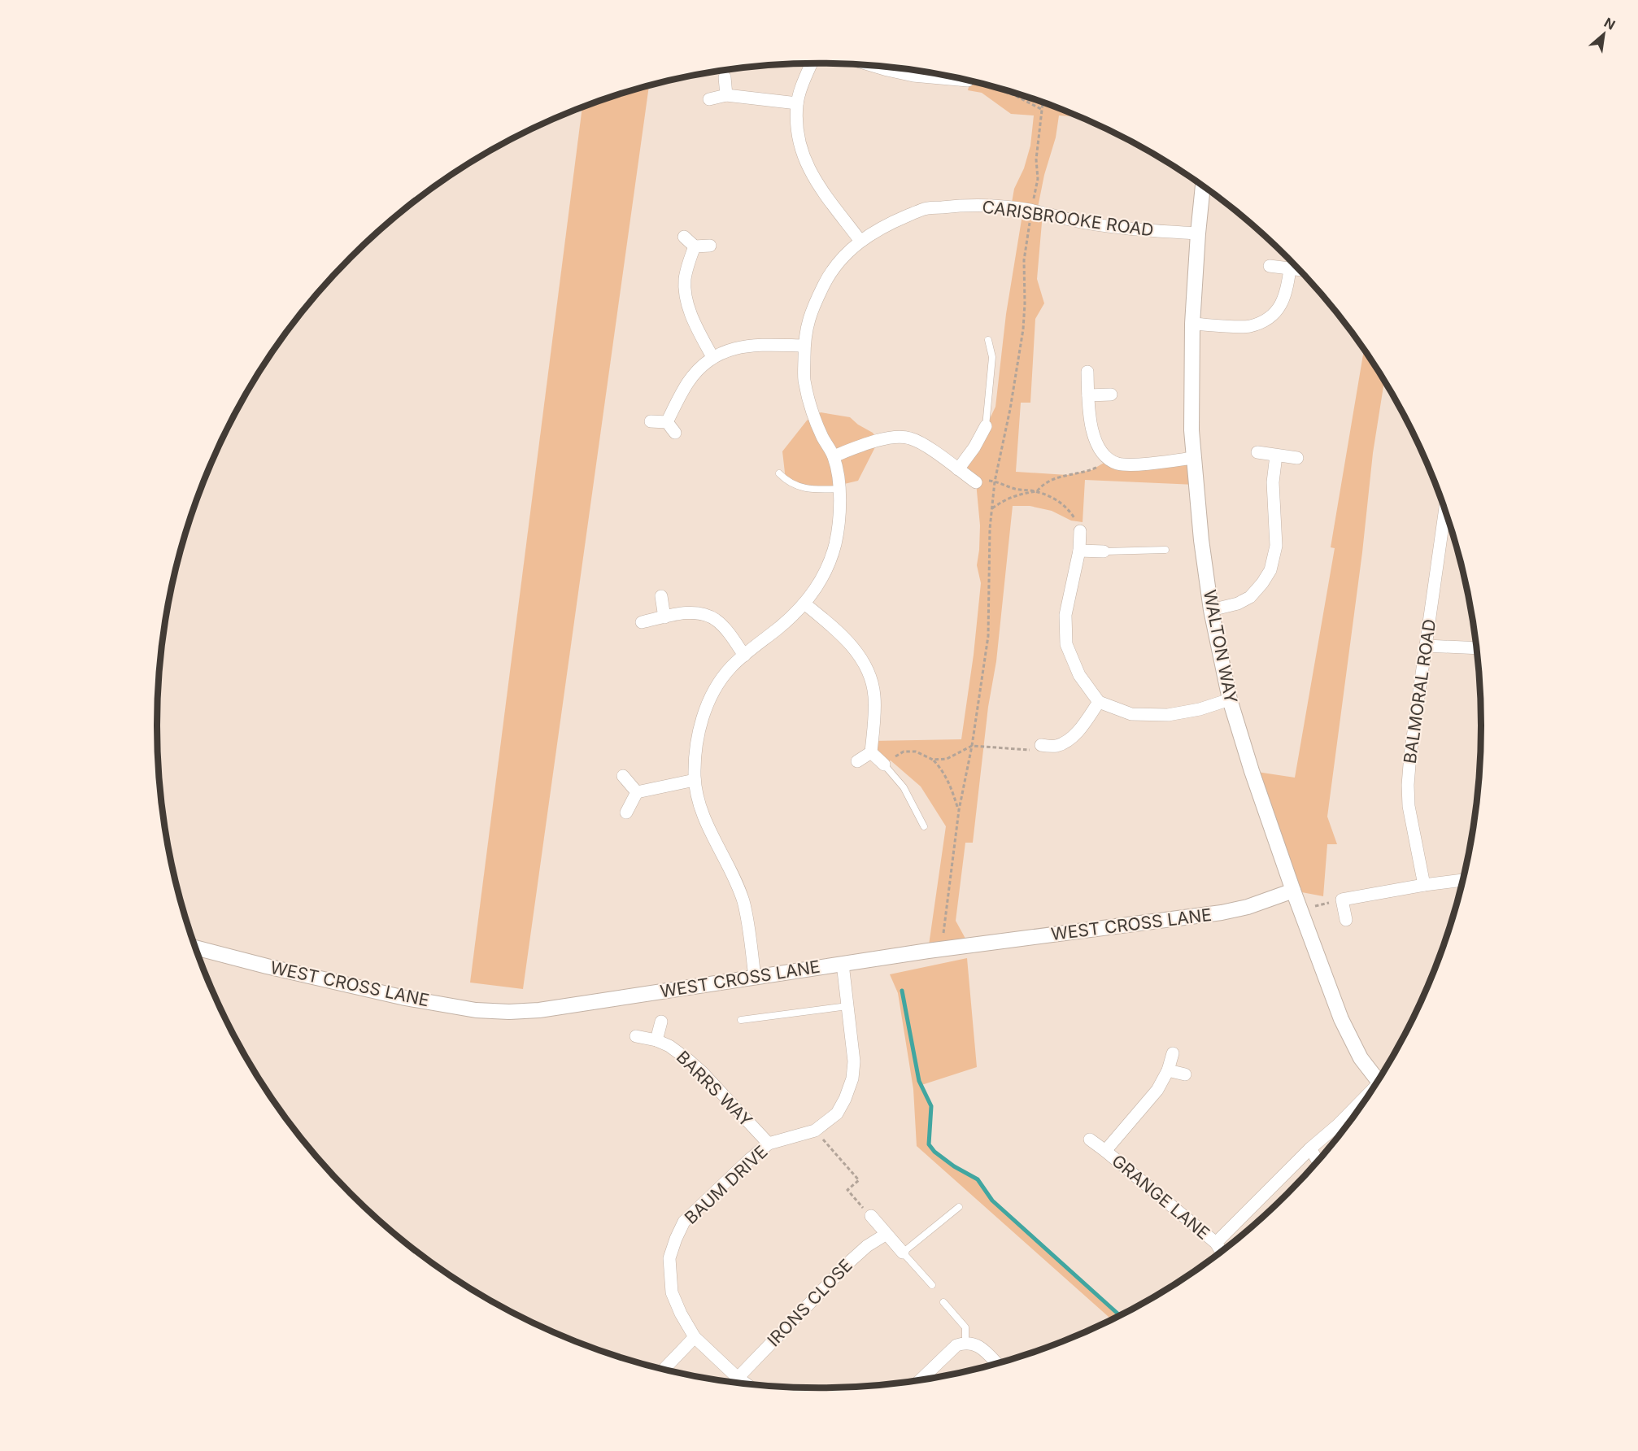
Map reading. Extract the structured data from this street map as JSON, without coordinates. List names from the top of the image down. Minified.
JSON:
{"streets":{"street":["CARISBROOKE ROAD","WALTON WAY","BALMORAL ROAD","WEST CROSS LANE","BARRS WAY","BAUM DRIVE","GRANGE LANE","IRONS CLOSE"]},"crossings":[["CARISBROOKE ROAD","WALTON WAY"],["CARISBROOKE ROAD","WEST CROSS LANE"],["WALTON WAY","WEST CROSS LANE"],["WEST CROSS LANE","BAUM DRIVE"],["BARRS WAY","BAUM DRIVE"],["BAUM DRIVE","IRONS CLOSE"]],"north":"top right"}
